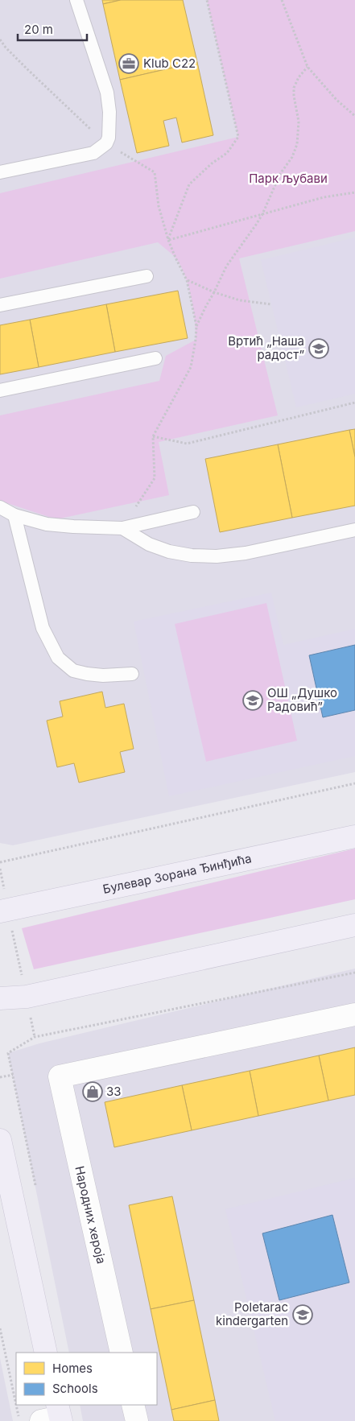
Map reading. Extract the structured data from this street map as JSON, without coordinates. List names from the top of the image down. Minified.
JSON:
{"streets":{"street":["Булевар Зорана Ђинђића","Народних хероја"]},"parks":["Парк љубави"],"places":{"office":["Klub C22"],"school or university":["Вртић „Наша радост”","ОШ „Душко Радовић”","Poletarac kindergarten"],"shop":["33"]},"legend":["Homes","Schools"],"scale_bar":"20 m"}
